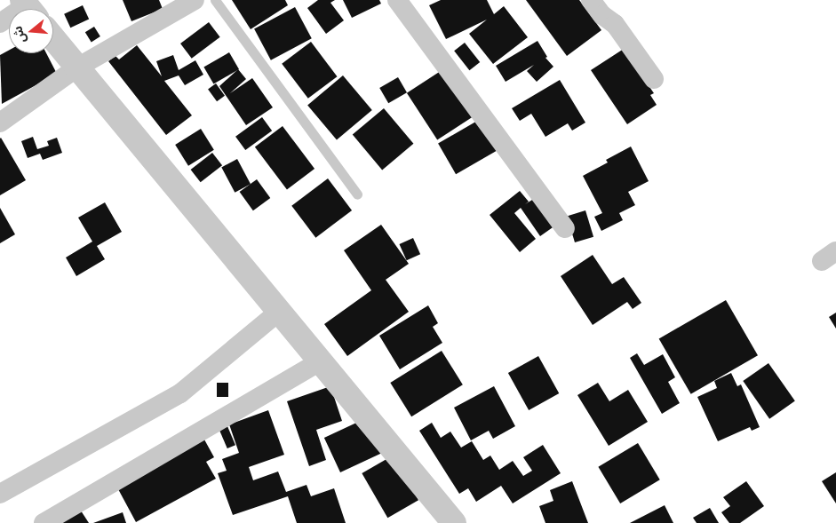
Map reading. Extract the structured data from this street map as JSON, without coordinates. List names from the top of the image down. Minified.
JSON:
{"north":"left"}
